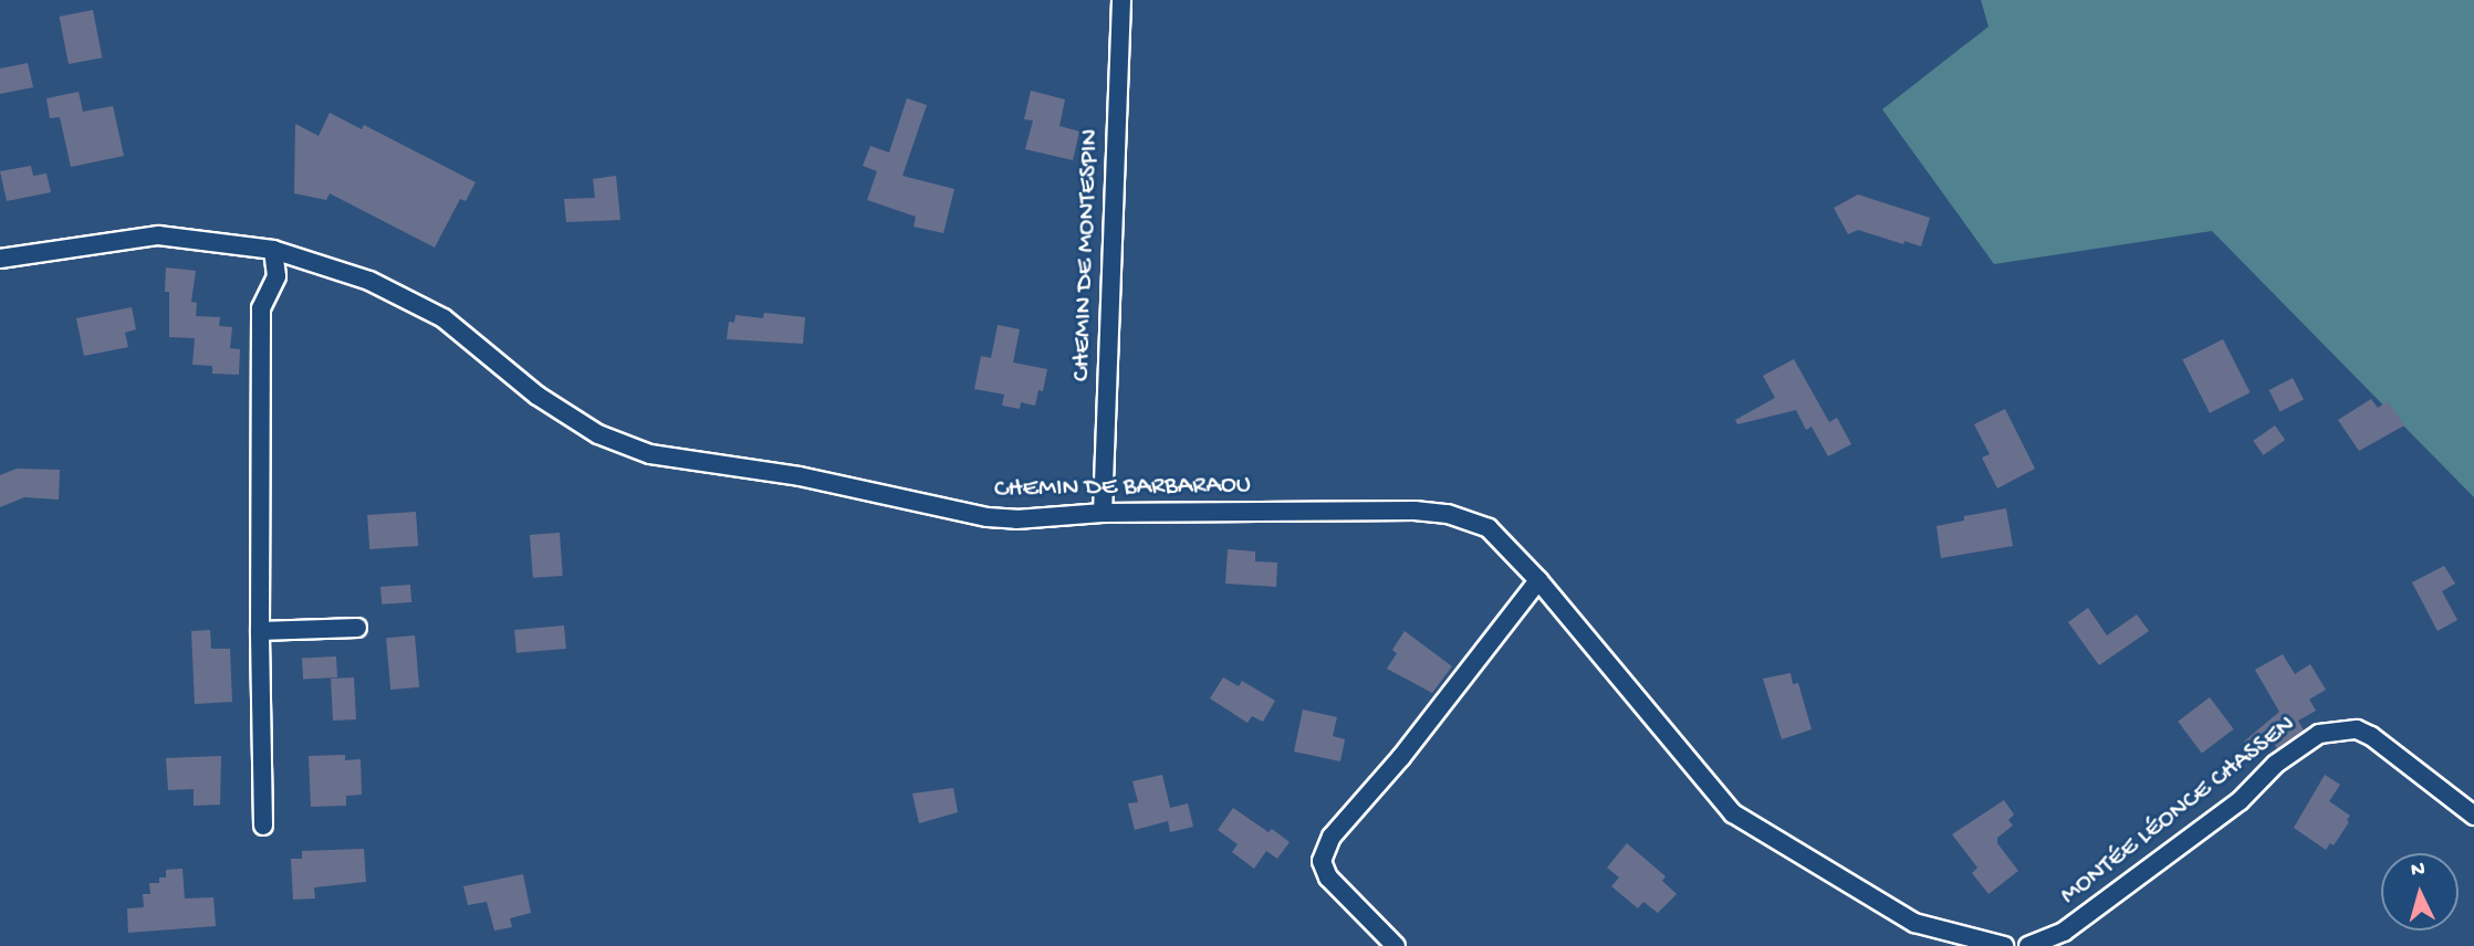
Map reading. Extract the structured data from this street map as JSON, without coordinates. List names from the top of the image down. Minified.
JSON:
{"streets":{"street":["CHEMIN DE MONTESPIN","CHEMIN DE BARBARAOU","MONTÉE LÉONCE CHASSEN"]},"crossings":[["CHEMIN DE MONTESPIN","CHEMIN DE BARBARAOU"]],"north":"top"}
